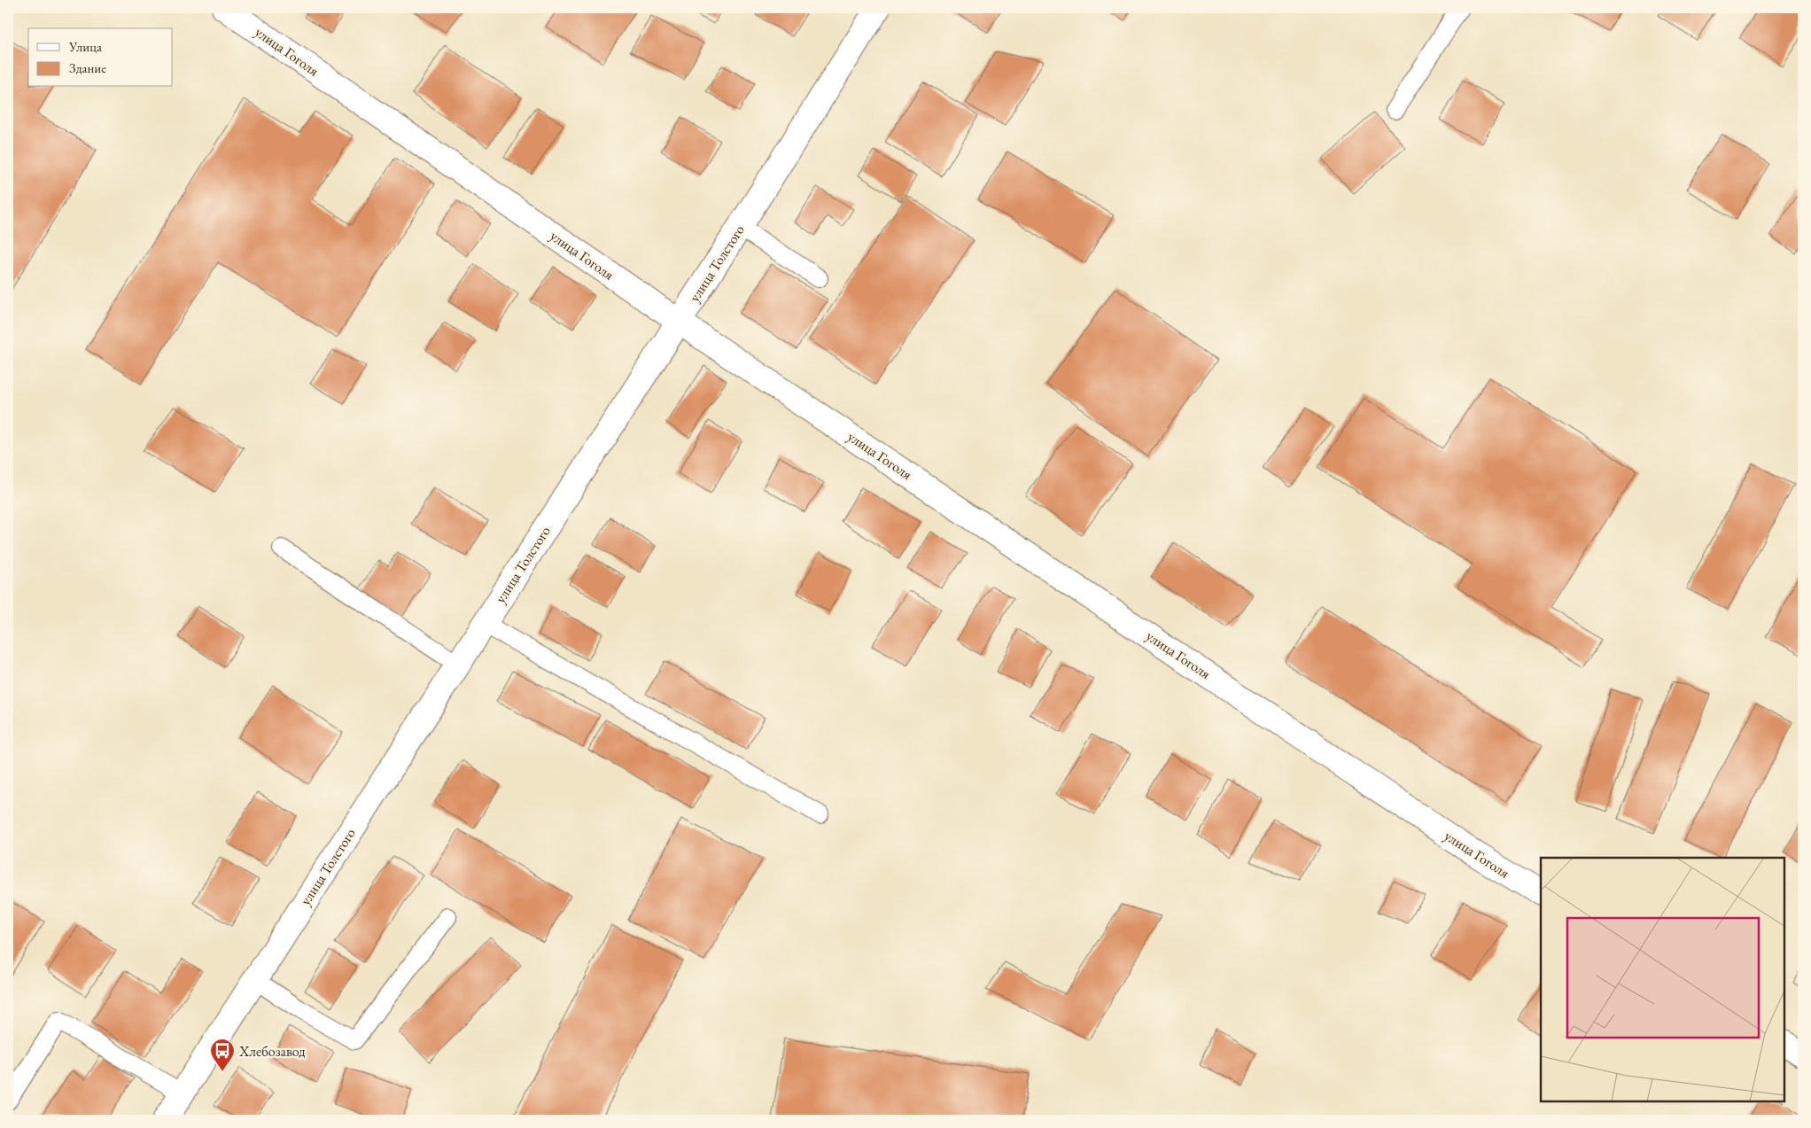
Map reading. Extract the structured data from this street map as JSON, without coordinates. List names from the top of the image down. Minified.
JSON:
{"streets":{"street":["улица Гоголя","улица Толстого"]},"crossings":[["улица Гоголя","улица Толстого"]],"places":{"bus stop":["Хлебозавод"]},"legend":["Улица","Здание"]}
